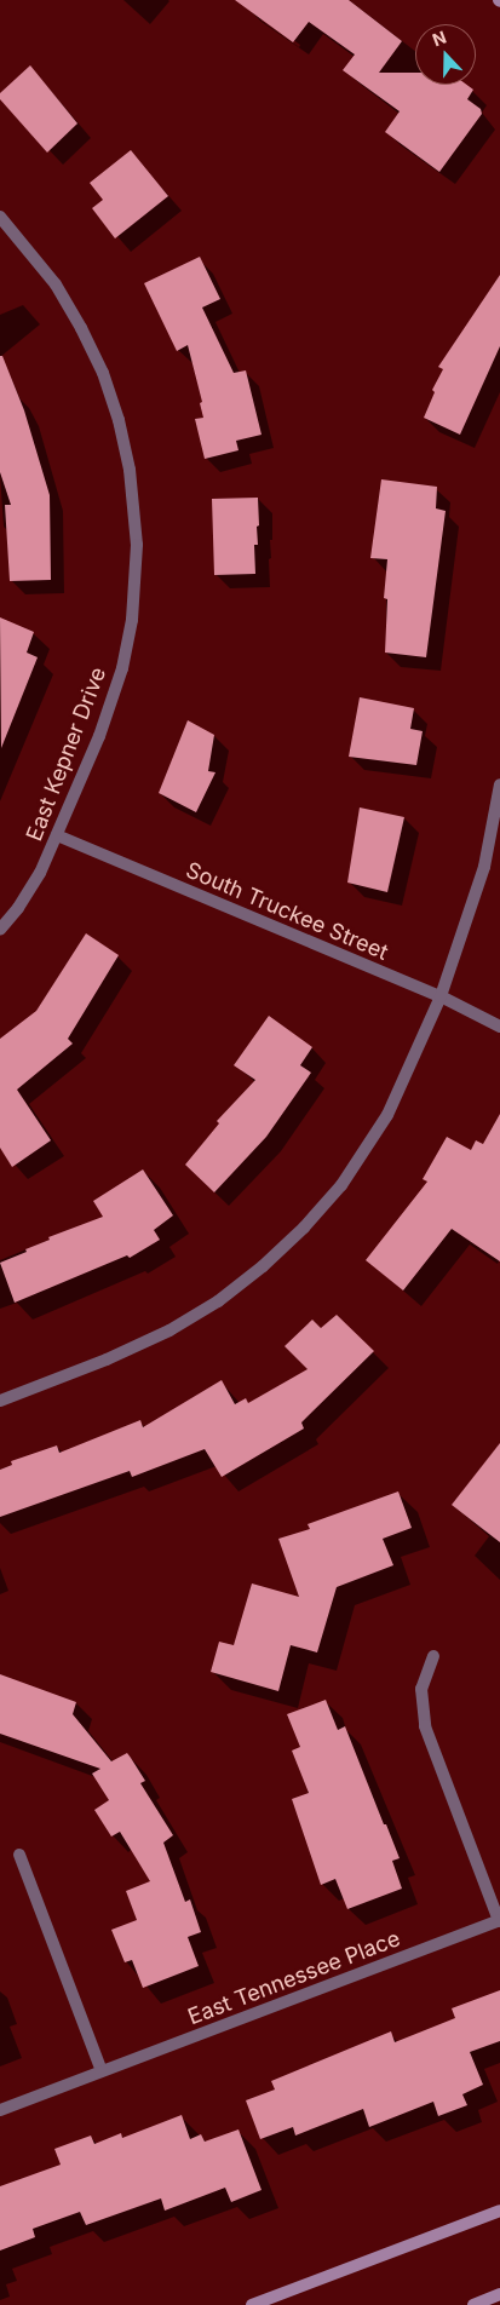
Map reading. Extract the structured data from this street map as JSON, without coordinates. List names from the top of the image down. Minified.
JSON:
{"streets":{"street":["East Kepner Drive","South Truckee Street","East Tennessee Place"]},"crossings":[["East Kepner Drive","South Truckee Street"]],"north":"top"}
